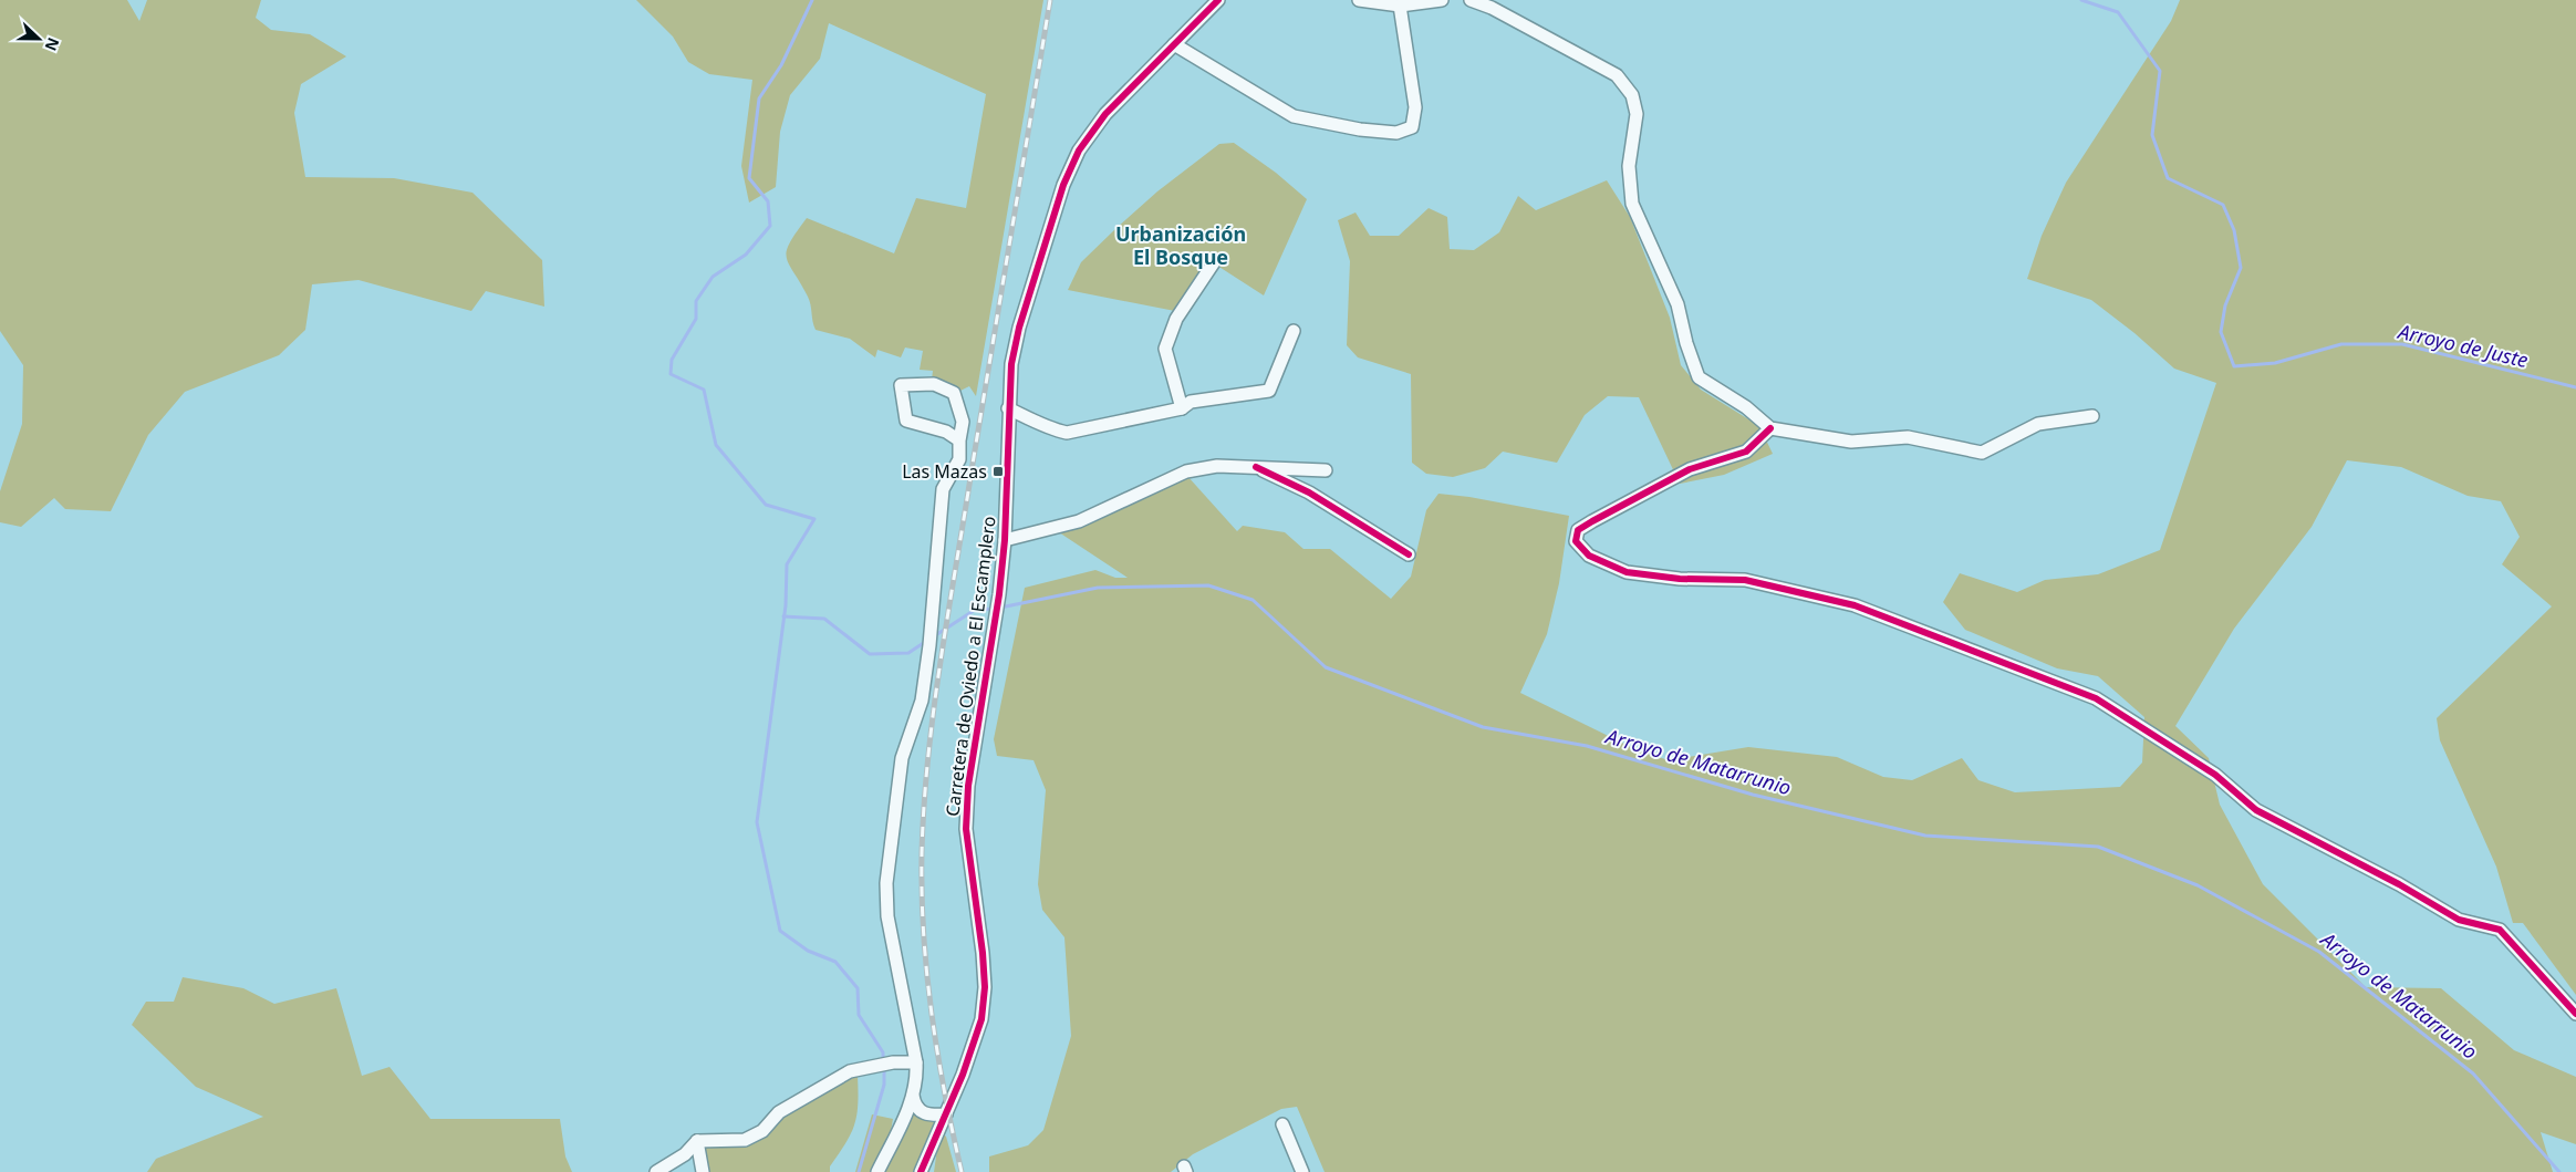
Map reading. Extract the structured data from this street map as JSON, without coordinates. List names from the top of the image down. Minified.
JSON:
{"streets":{"street":["Carretera de Oviedo a El Escamplero"]},"districts":["Urbanización El Bosque"],"water":["Arroyo de Juste","Arroyo de Matarrunio"],"places":{"transit":["Las Mazas"]},"north":"right"}
